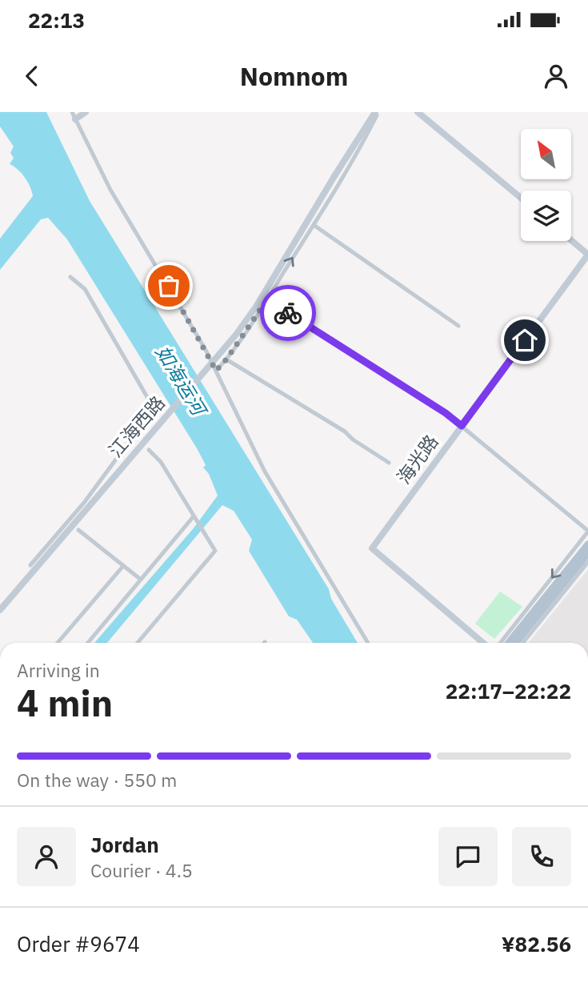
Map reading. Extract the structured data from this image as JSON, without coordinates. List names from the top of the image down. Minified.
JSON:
{"streets":{"street":["江海西路","海光路"]},"water":["如海运河"],"north":"top left","page":{"status":"22:13","header":"Nomnom","heading":["4 min","Arriving in","22:17–22:22"],"panel":["Jordan","Courier · 4.5","Order #9674","¥82.56"],"bar":"On the way · 550 m"}}
